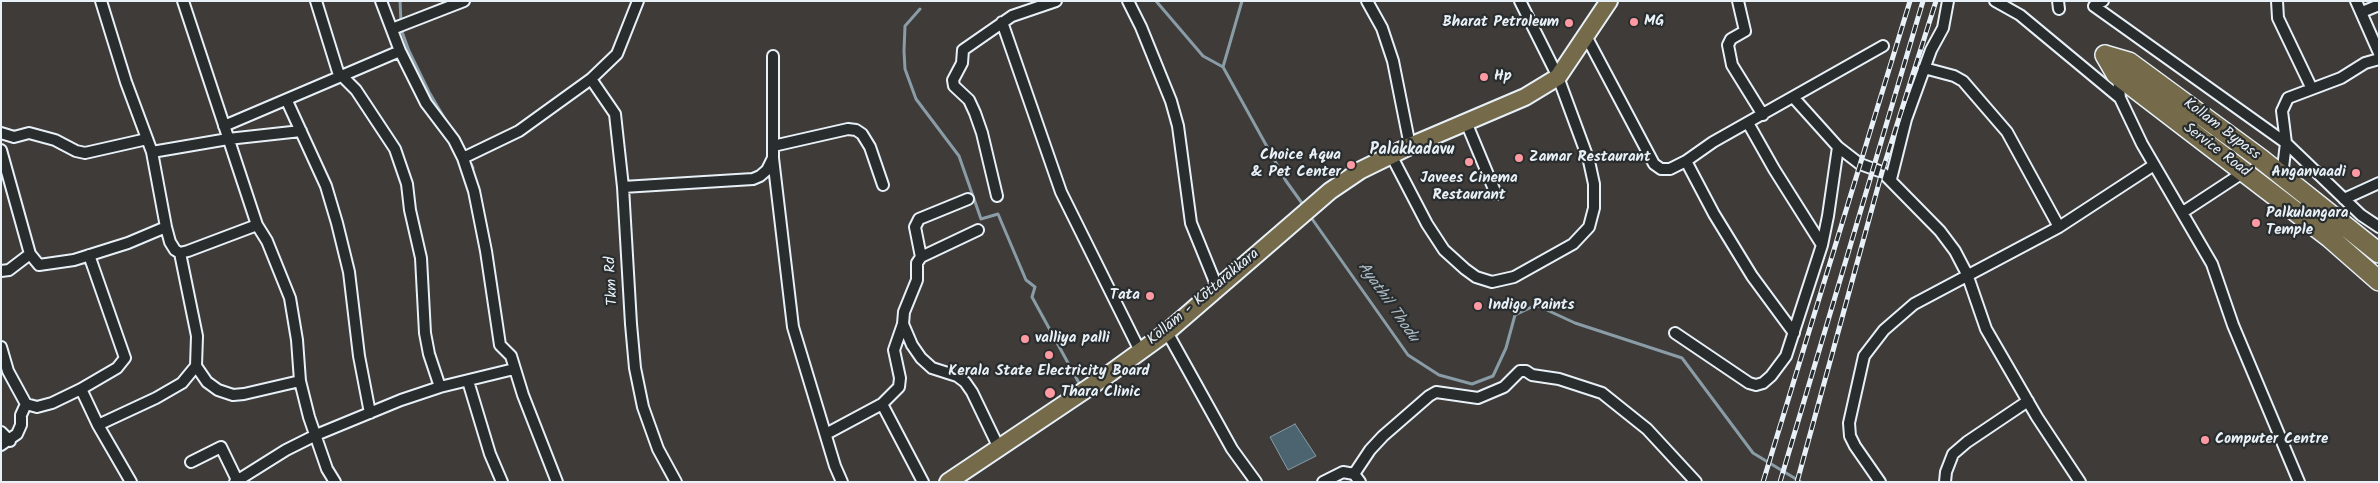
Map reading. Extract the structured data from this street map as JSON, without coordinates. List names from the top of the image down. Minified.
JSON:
{"streets":{"highway":["Kollam Bypass","Service Road"],"main road":["Kollam - Kottarakkara"],"street":["Tkm Rd"]},"crossings":[["Kollam Bypass","Service Road"]],"districts":["Palakkadavu"],"water":["Ayathil Thodu"],"places":["MG","Bharat Petroleum","Hp","Zamar Restaurant","Javees Cinema Restaurant","Choice Aqua & Pet Center","Anganvaadi","Palkulangara Temple","Tata","Indigo Paints","valliya palli","Kerala State Electricity Board","Thara Clinic","Computer Centre"]}
